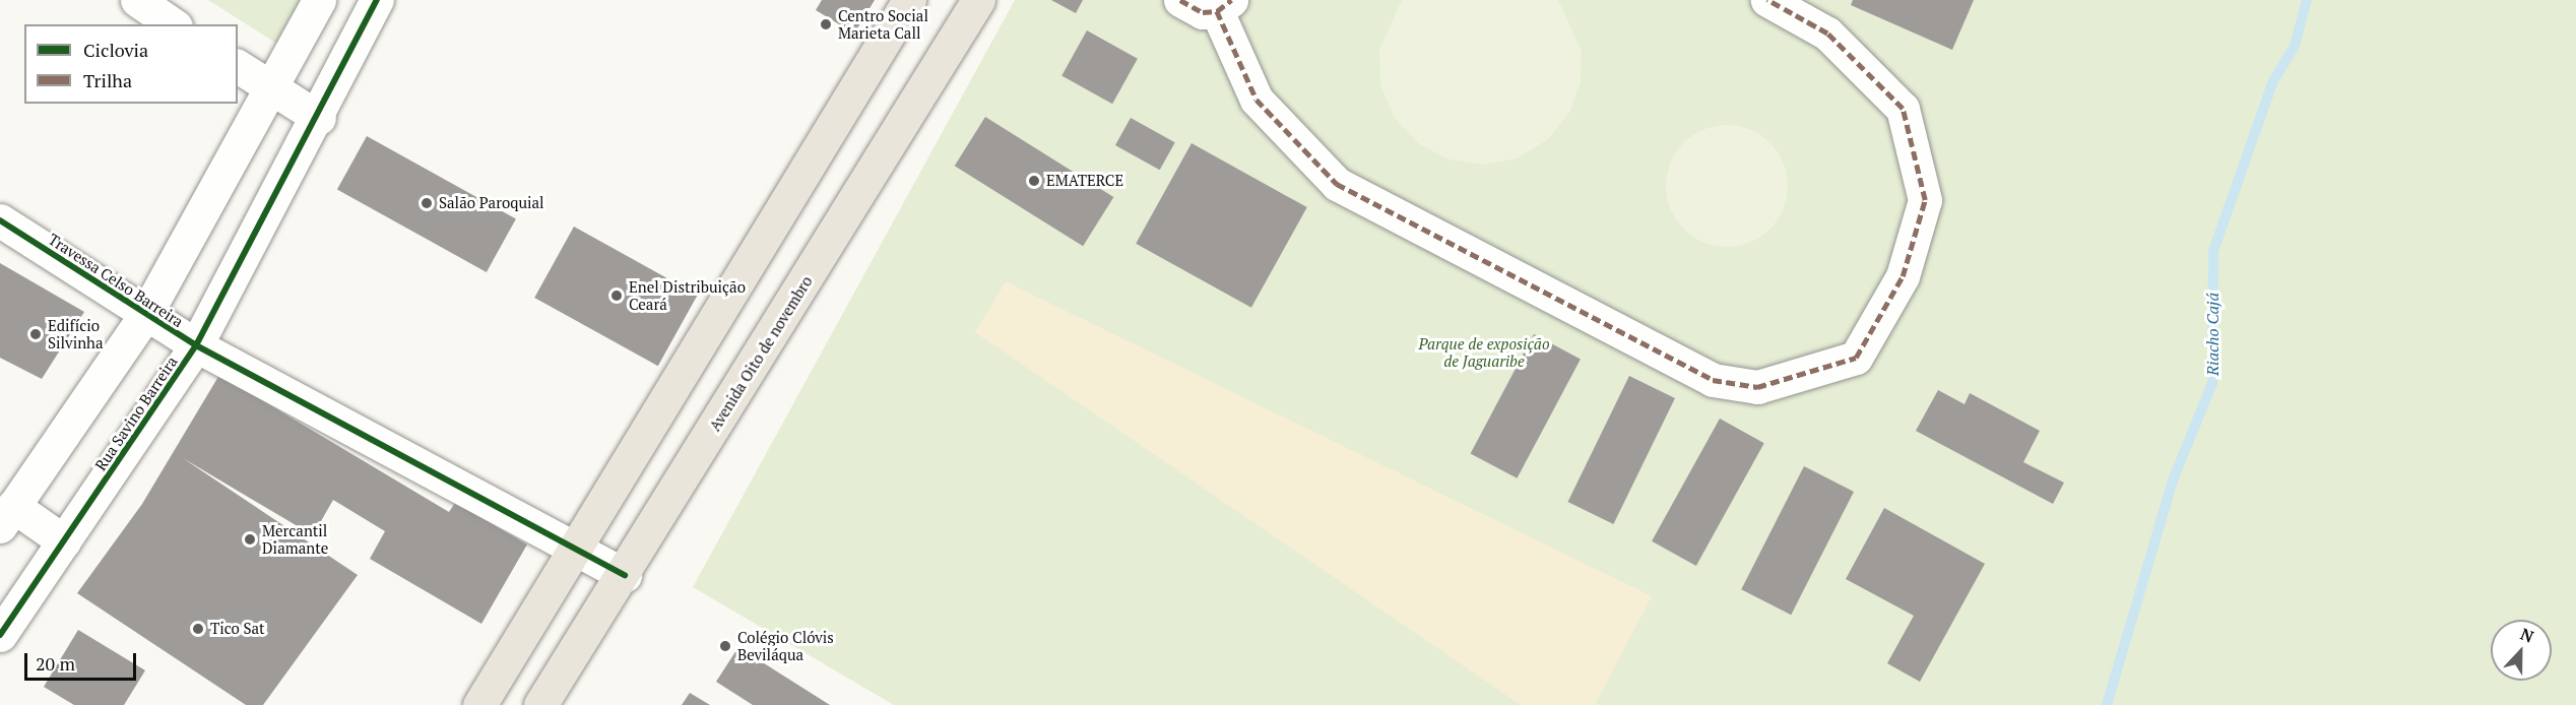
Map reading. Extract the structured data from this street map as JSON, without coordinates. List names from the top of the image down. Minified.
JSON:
{"streets":{"main road":["Avenida Oito de novembro"],"street":["Travessa Celso Barreira","Rua Savino Barreira"]},"crossings":[["Travessa Celso Barreira","Avenida Oito de novembro"],["Travessa Celso Barreira","Rua Savino Barreira"]],"water":["Riacho Cajá"],"parks":["Parque de exposição de Jaguaribe"],"places":["Centro Social Marieta Call","EMATERCE","Salão Paroquial","Enel Distribuição Ceará","Edifício Silvinha","Mercantil Diamante","Tico Sat","Colégio Clóvis Beviláqua"],"legend":["Ciclovia","Trilha"],"scale_bar":"20 m","north":"top"}
